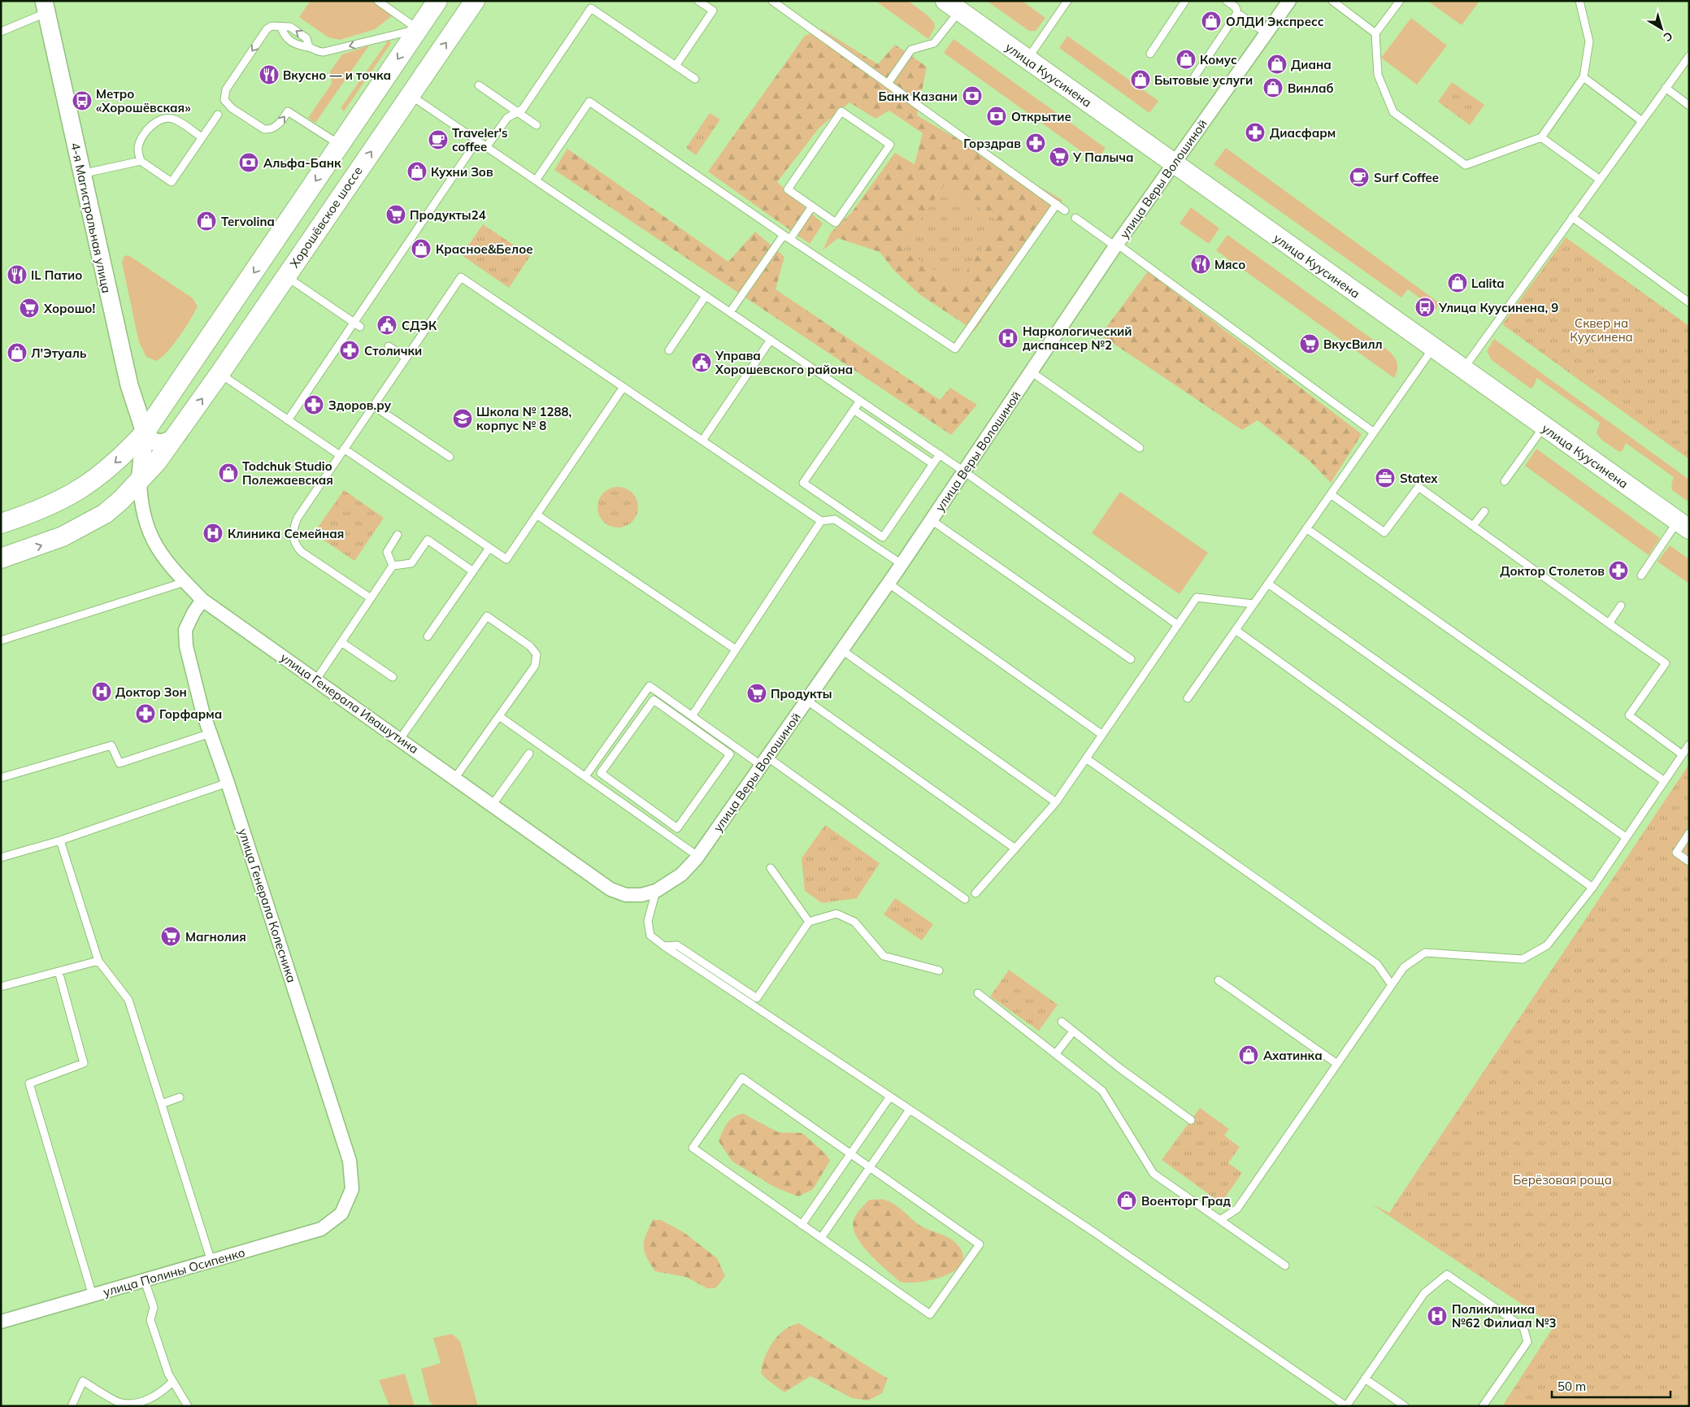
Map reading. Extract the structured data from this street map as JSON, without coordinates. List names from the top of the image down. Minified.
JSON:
{"streets":{"main road":["улица Куусинена","Хорошёвское шоссе"],"street":["улица Веры Волошиной","4-я Магистральная улица","улица Генерала Ивашутина","улица Генерала Колесника","улица Полины Осипенко"]},"crossings":[["улица Куусинена","улица Веры Волошиной"],["улица Веры Волошиной","улица Генерала Ивашутина"],["Хорошёвское шоссе","4-я Магистральная улица"],["Хорошёвское шоссе","улица Генерала Ивашутина"],["4-я Магистральная улица","улица Генерала Ивашутина"],["улица Генерала Ивашутина","улица Генерала Колесника"],["улица Генерала Колесника","улица Полины Осипенко"]],"parks":["Сквер на Куусинена","Берёзовая роща"],"places":{"shop":["ОЛДИ Экспресс","Комус","Диана","Бытовые услуги","Винлаб","Кухни Зов","Tervolina","Красное&Белое","Lalita","Л'Этуаль","Todchuk Studio Полежаевская","Ахатинка","Военторг Град"],"restaurant":["Вкусно — и точка","Мясо","IL Патио"],"bank":["Банк Казани","Открытие","Альфа-Банк"],"bus stop":["Метро «Хорошёвская»","Улица Куусинена, 9"],"pharmacy":["Диасфарм","Горздрав","Столички","Здоров.ру","Доктор Столетов","Горфарма"],"cafe":["Traveler's coffee","Surf Coffee"],"supermarket":["У Палыча","Продукты24","Хорошо!","ВкусВилл","Продукты","Магнолия"],"public building":["СДЭК","Управа Хорошевского района"],"hospital":["Наркологический диспансер №2","Клиника Семейная","Доктор Зон","Поликлиника №62 Филиал №3"],"school or university":["Школа № 1288, корпус № 8"],"office":["Statex"]},"scale_bar":"50 m","north":"bottom right"}
